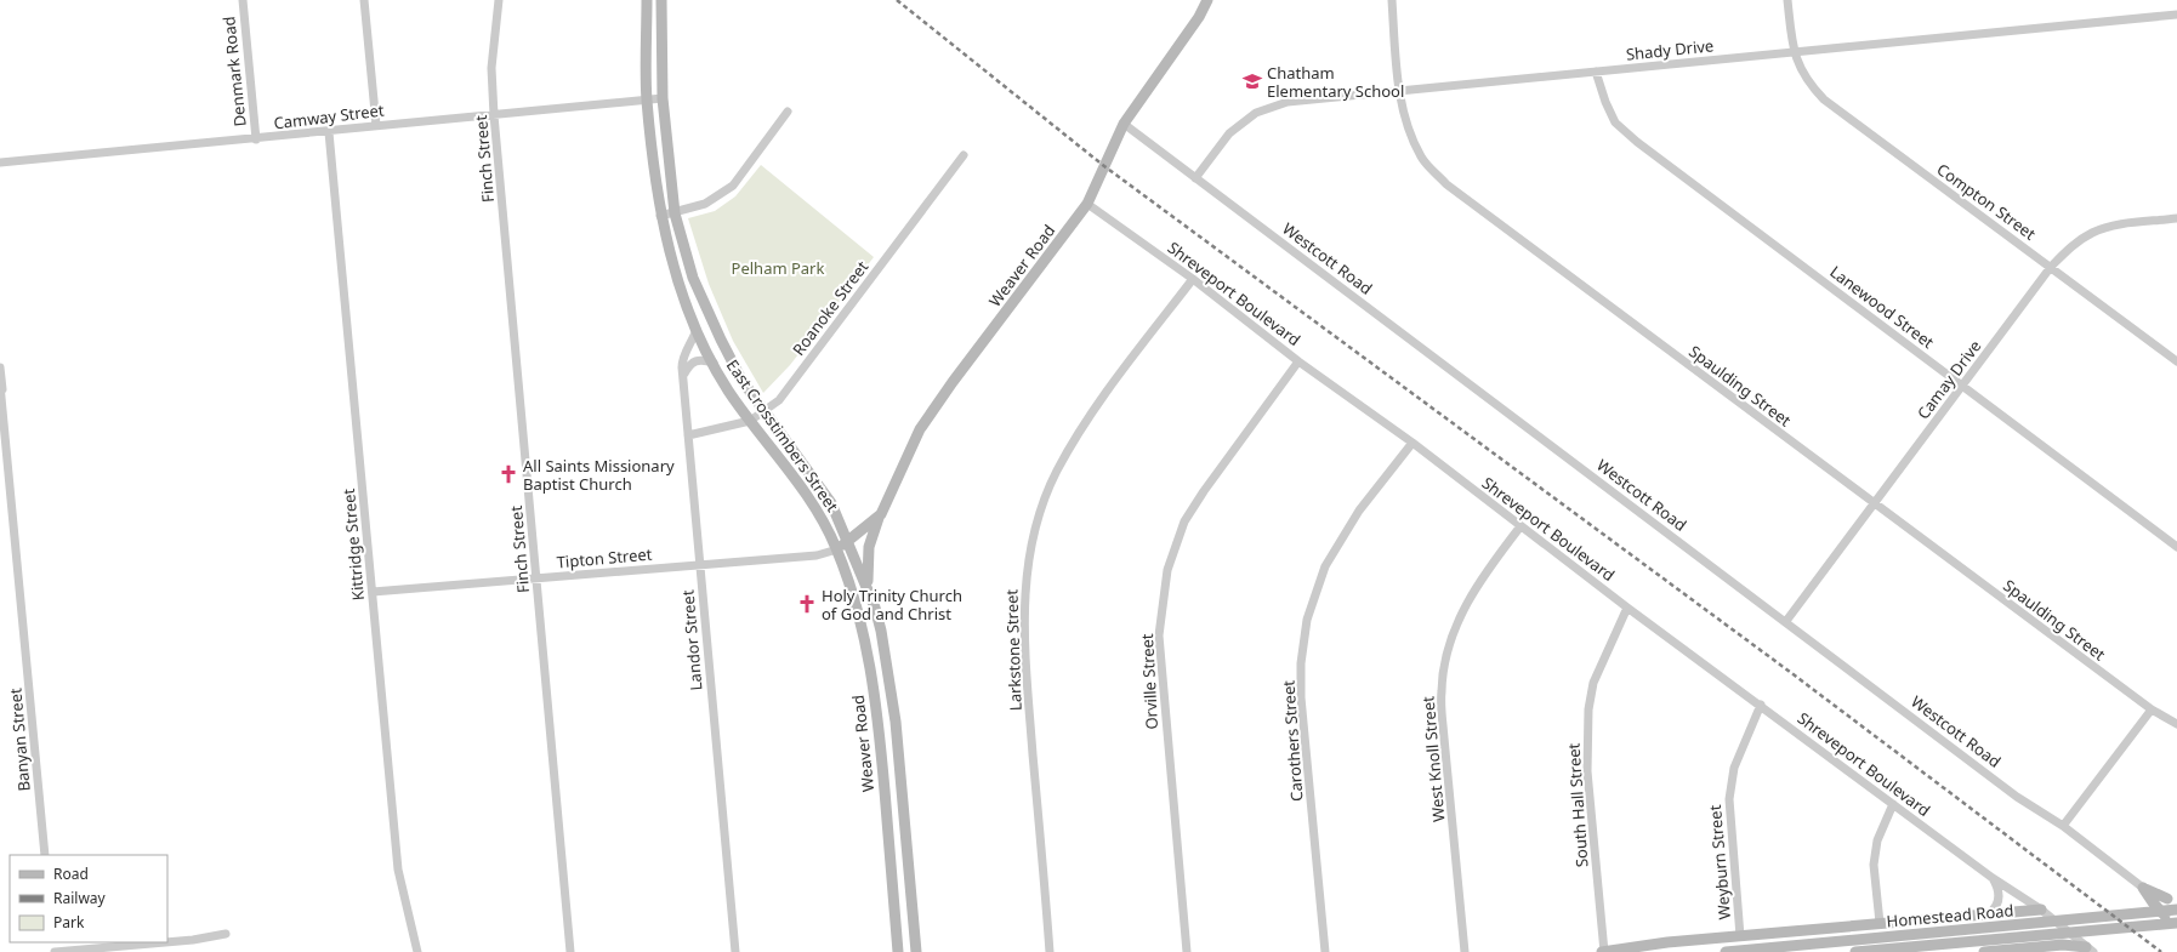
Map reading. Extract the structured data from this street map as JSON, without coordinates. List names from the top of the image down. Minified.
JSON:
{"streets":{"main road":["Weaver Road","East Crosstimbers Street","Homestead Road"],"street":["Shady Drive","Denmark Road","Camway Street","Finch Street","Compton Street","Westcott Road","Shreveport Boulevard","Lanewood Street","Roanoke Street","Camay Drive","Spaulding Street","Kittridge Street","Tipton Street","Landor Street","Larkstone Street","Orville Street","Banyan Street","Carothers Street","West Knoll Street","South Hall Street","Weyburn Street"]},"crossings":[["Shady Drive","Compton Street"],["Shady Drive","Westcott Road"],["Shady Drive","Lanewood Street"],["Shady Drive","Spaulding Street"],["Denmark Road","Camway Street"],["Camway Street","Finch Street"],["Camway Street","East Crosstimbers Street"],["Camway Street","Kittridge Street"],["Finch Street","Tipton Street"],["Compton Street","Camay Drive"],["Westcott Road","Weaver Road"],["Westcott Road","Camay Drive"],["Weaver Road","Shreveport Boulevard"],["Weaver Road","East Crosstimbers Street"],["Weaver Road","Tipton Street"],["Shreveport Boulevard","Larkstone Street"],["Shreveport Boulevard","Orville Street"],["Shreveport Boulevard","Carothers Street"],["Shreveport Boulevard","West Knoll Street"],["Shreveport Boulevard","South Hall Street"],["Shreveport Boulevard","Weyburn Street"],["Lanewood Street","Camay Drive"],["Roanoke Street","East Crosstimbers Street"],["Roanoke Street","Landor Street"],["Camay Drive","Spaulding Street"],["East Crosstimbers Street","Tipton Street"],["East Crosstimbers Street","Landor Street"],["Kittridge Street","Tipton Street"],["Tipton Street","Landor Street"]],"parks":["Pelham Park"],"places":{"school or university":["Chatham Elementary School"],"church":["All Saints Missionary Baptist Church","Holy Trinity Church of God and Christ"]},"legend":["Road","Railway","Park"]}
